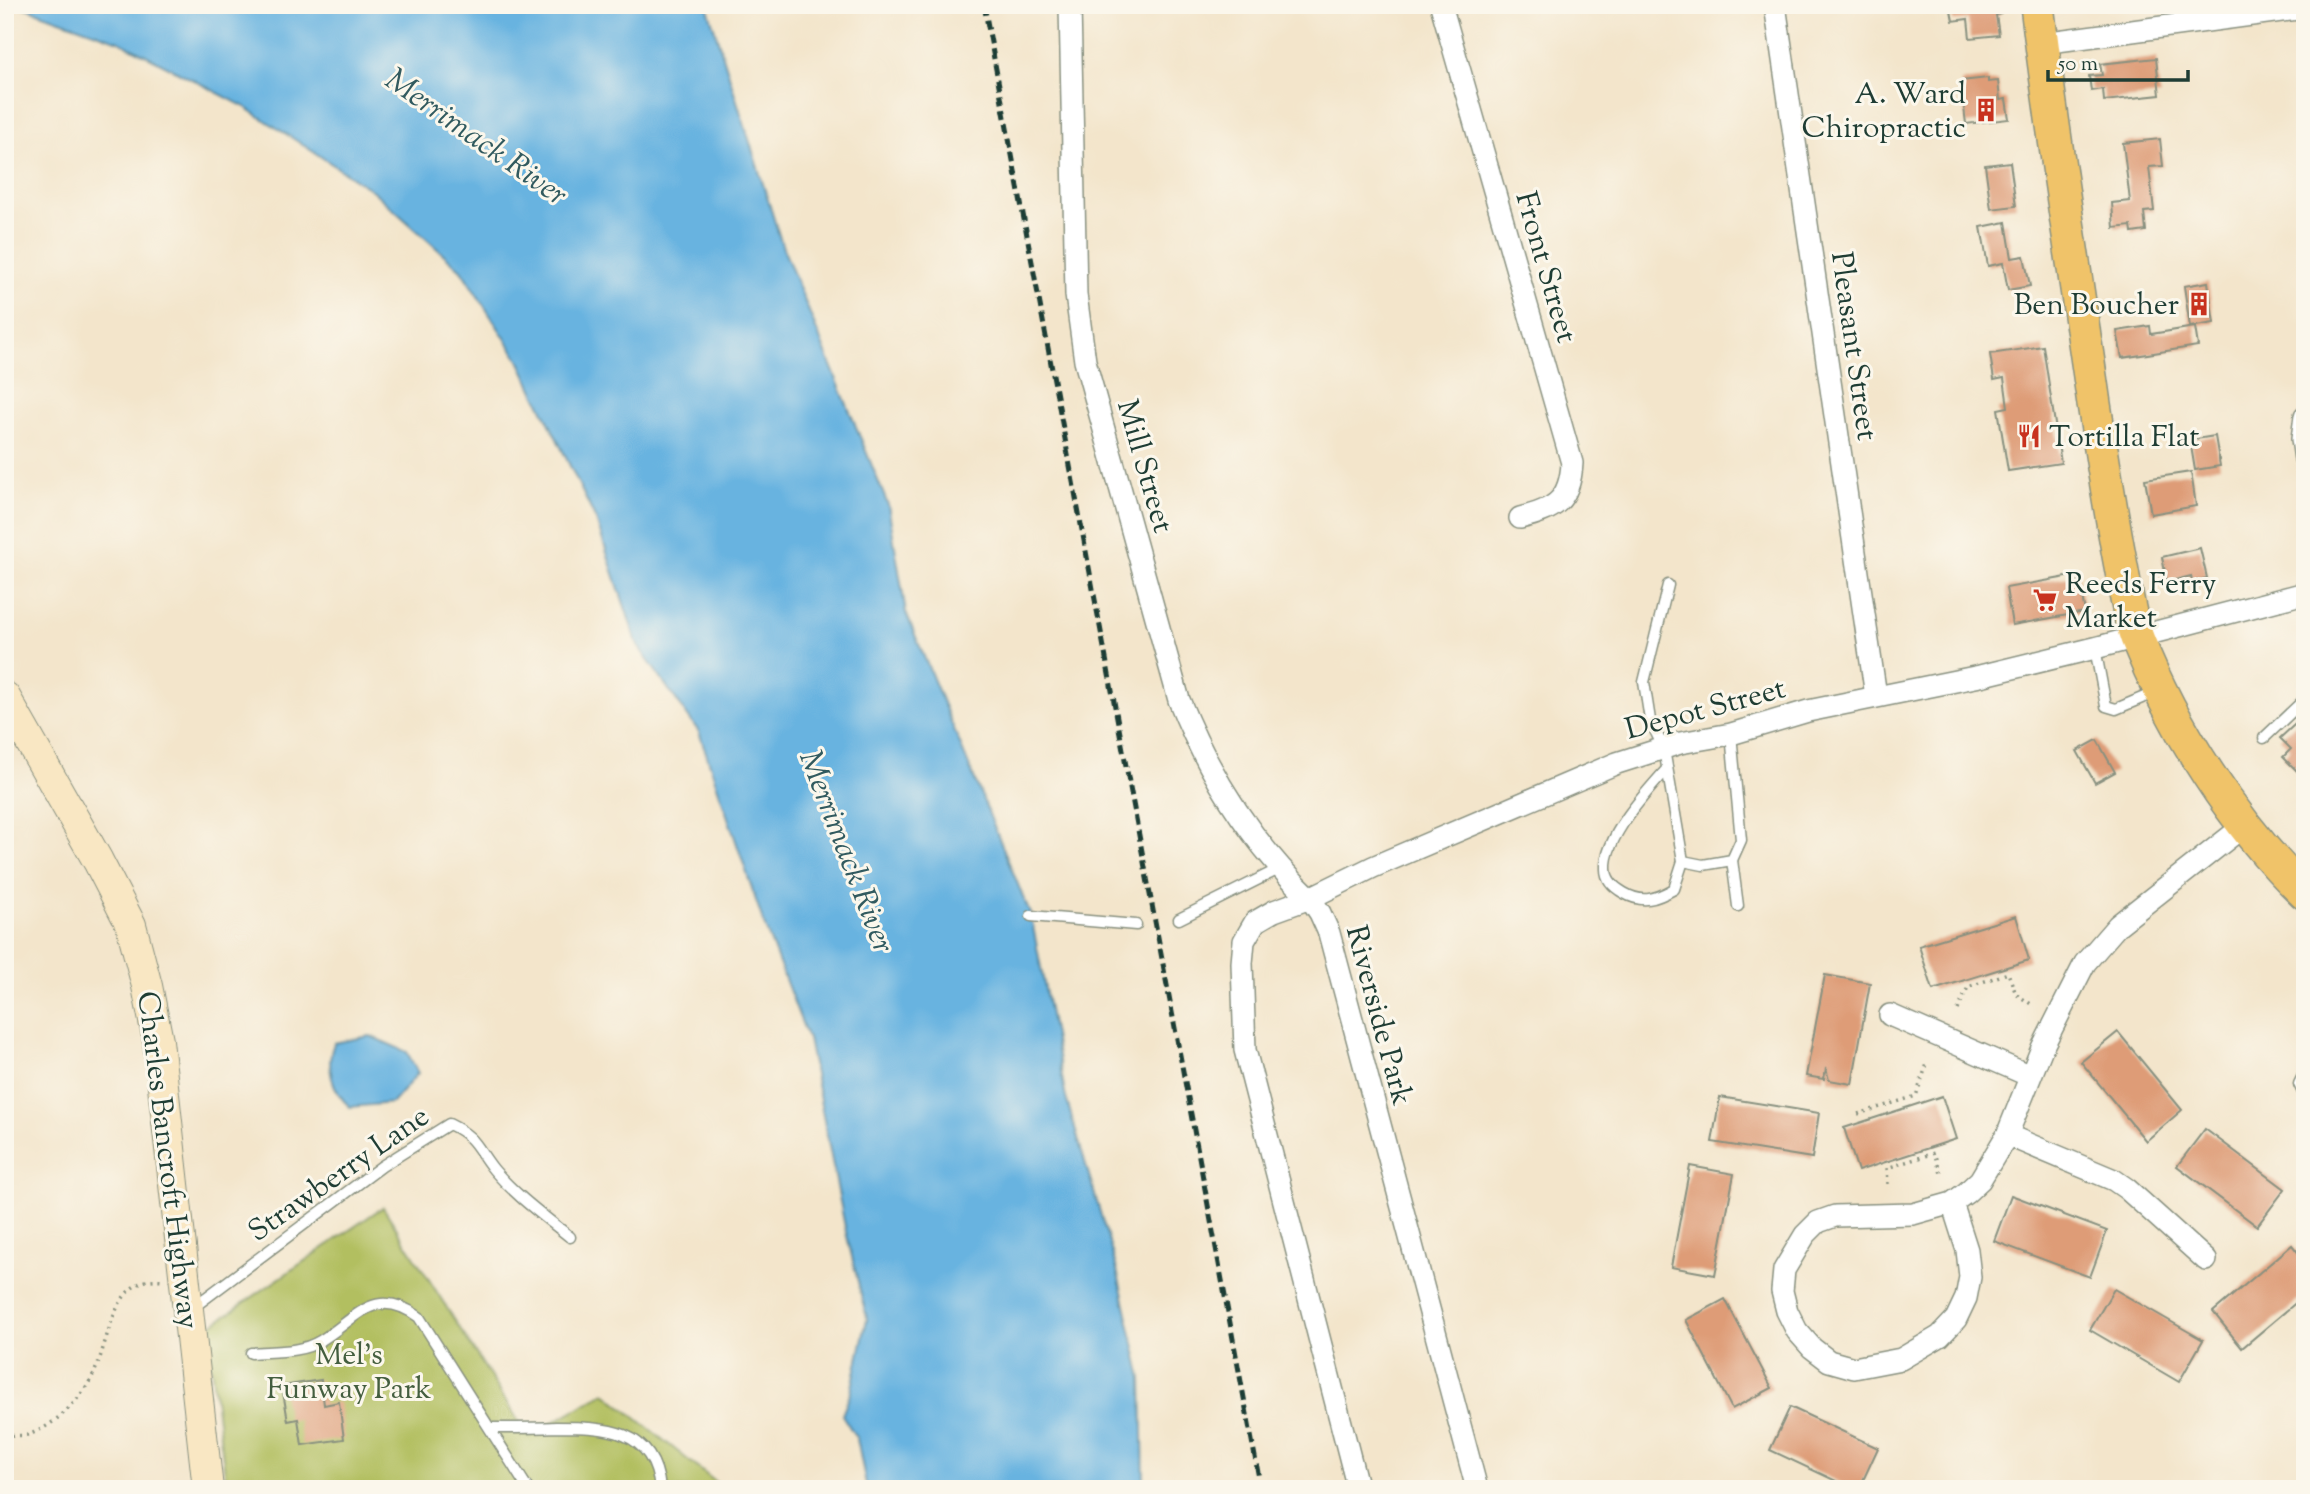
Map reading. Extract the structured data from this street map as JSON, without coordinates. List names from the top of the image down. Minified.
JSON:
{"streets":{"main road":["Charles Bancroft Highway"],"street":["Front Street","Pleasant Street","Mill Street","Depot Street","Riverside Park"],"lane":["Strawberry Lane"]},"crossings":[["Pleasant Street","Depot Street"],["Mill Street","Depot Street"],["Mill Street","Riverside Park"],["Depot Street","Riverside Park"],["Charles Bancroft Highway","Strawberry Lane"]],"water":["Merrimack River"],"parks":["Mel's Funway Park"],"places":{"building":["A. Ward Chiropractic","Ben Boucher"],"restaurant":["Tortilla Flat"],"supermarket":["Reeds Ferry Market"]},"scale_bar":"50 m"}
